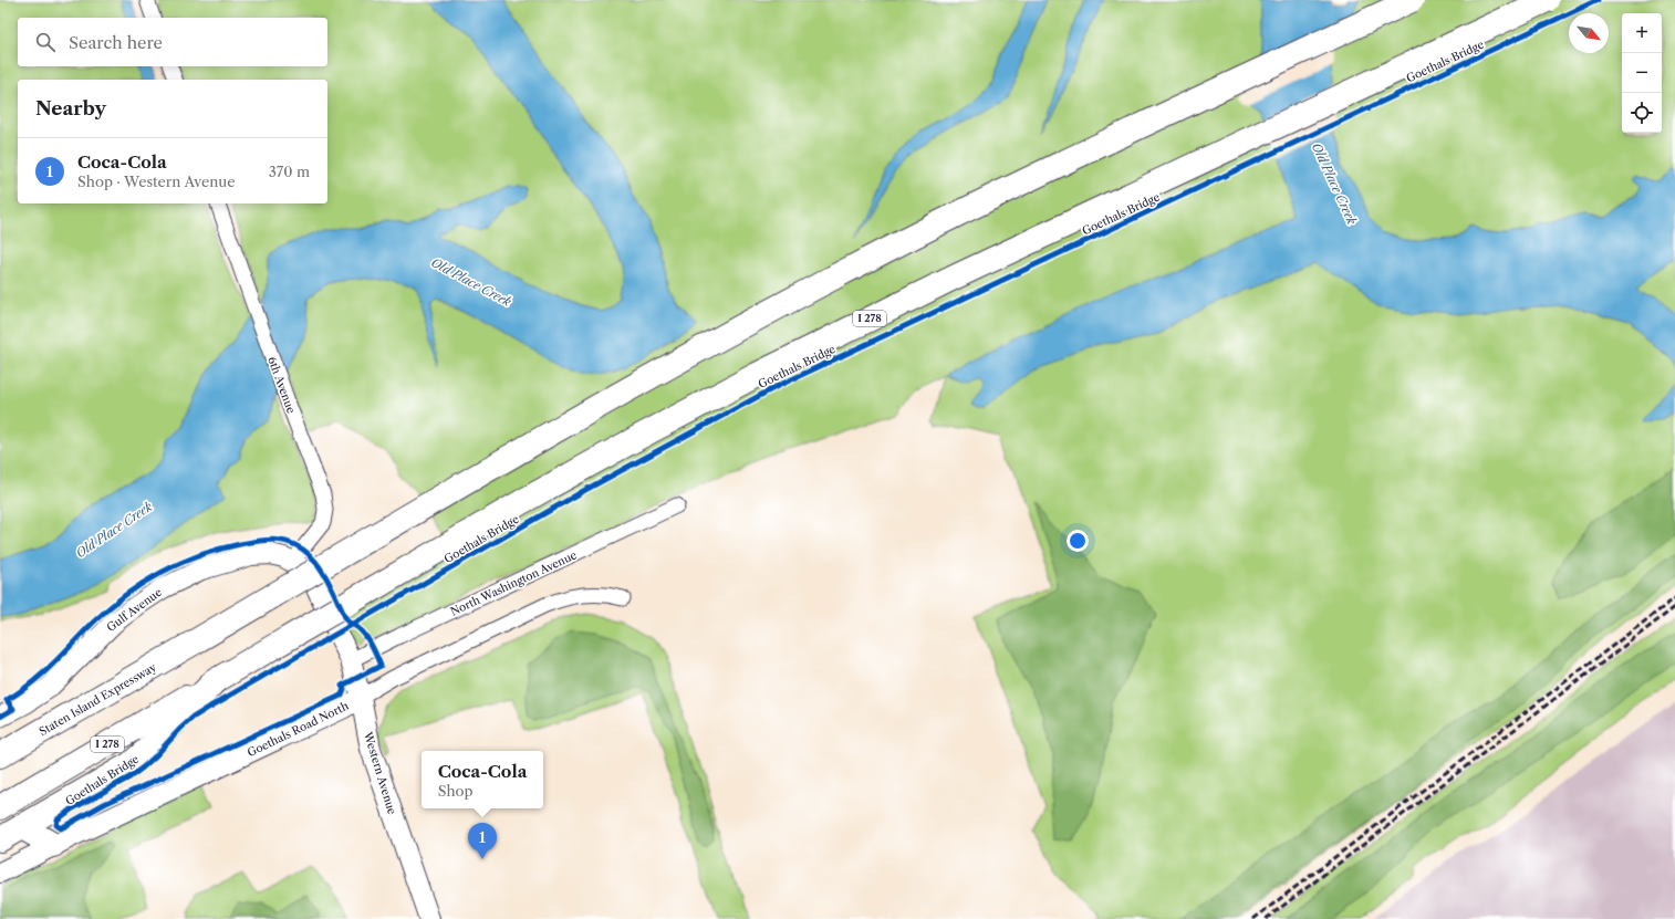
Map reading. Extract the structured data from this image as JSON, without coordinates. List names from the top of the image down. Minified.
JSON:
{"streets":{"highway":["Goethals Bridge","I 278","Staten Island Expressway"],"street":["6th Avenue","North Washington Avenue","Gulf Avenue","Goethals Road North","Western Avenue"]},"crossings":[["Goethals Bridge","I 278"],["6th Avenue","Gulf Avenue"],["6th Avenue","Western Avenue"],["North Washington Avenue","Western Avenue"],["Gulf Avenue","Western Avenue"],["Goethals Road North","Western Avenue"]],"water":["Old Place Creek"],"north":"bottom right","page":{"map_buttons":["+","−"],"search":"Search here","heading":"Nearby","list":[{"mark":"1","name":"Coca-Cola","note":"Shop · Western Avenue","value":"370 m"}],"popup":["Coca-Cola","Shop"],"pins":"1"}}
